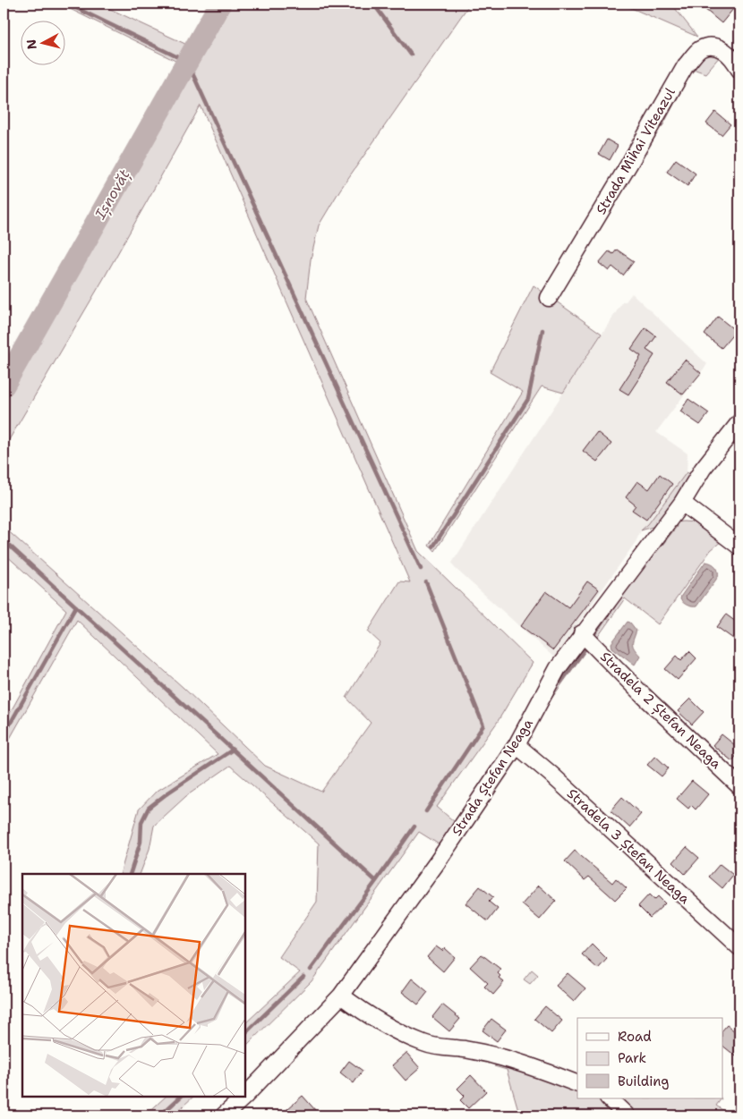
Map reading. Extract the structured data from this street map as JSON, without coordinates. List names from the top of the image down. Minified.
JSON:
{"streets":{"street":["Strada Mihai Viteazul","Stradela 2 Ștefan Neaga","Strada Ștefan Neaga","Stradela 3 Ștefan Neaga"]},"crossings":[["Stradela 2 Ștefan Neaga","Strada Ștefan Neaga"],["Strada Ștefan Neaga","Stradela 3 Ștefan Neaga"]],"water":["Ișnovăț"],"legend":["Road","Park","Building"],"north":"left"}
